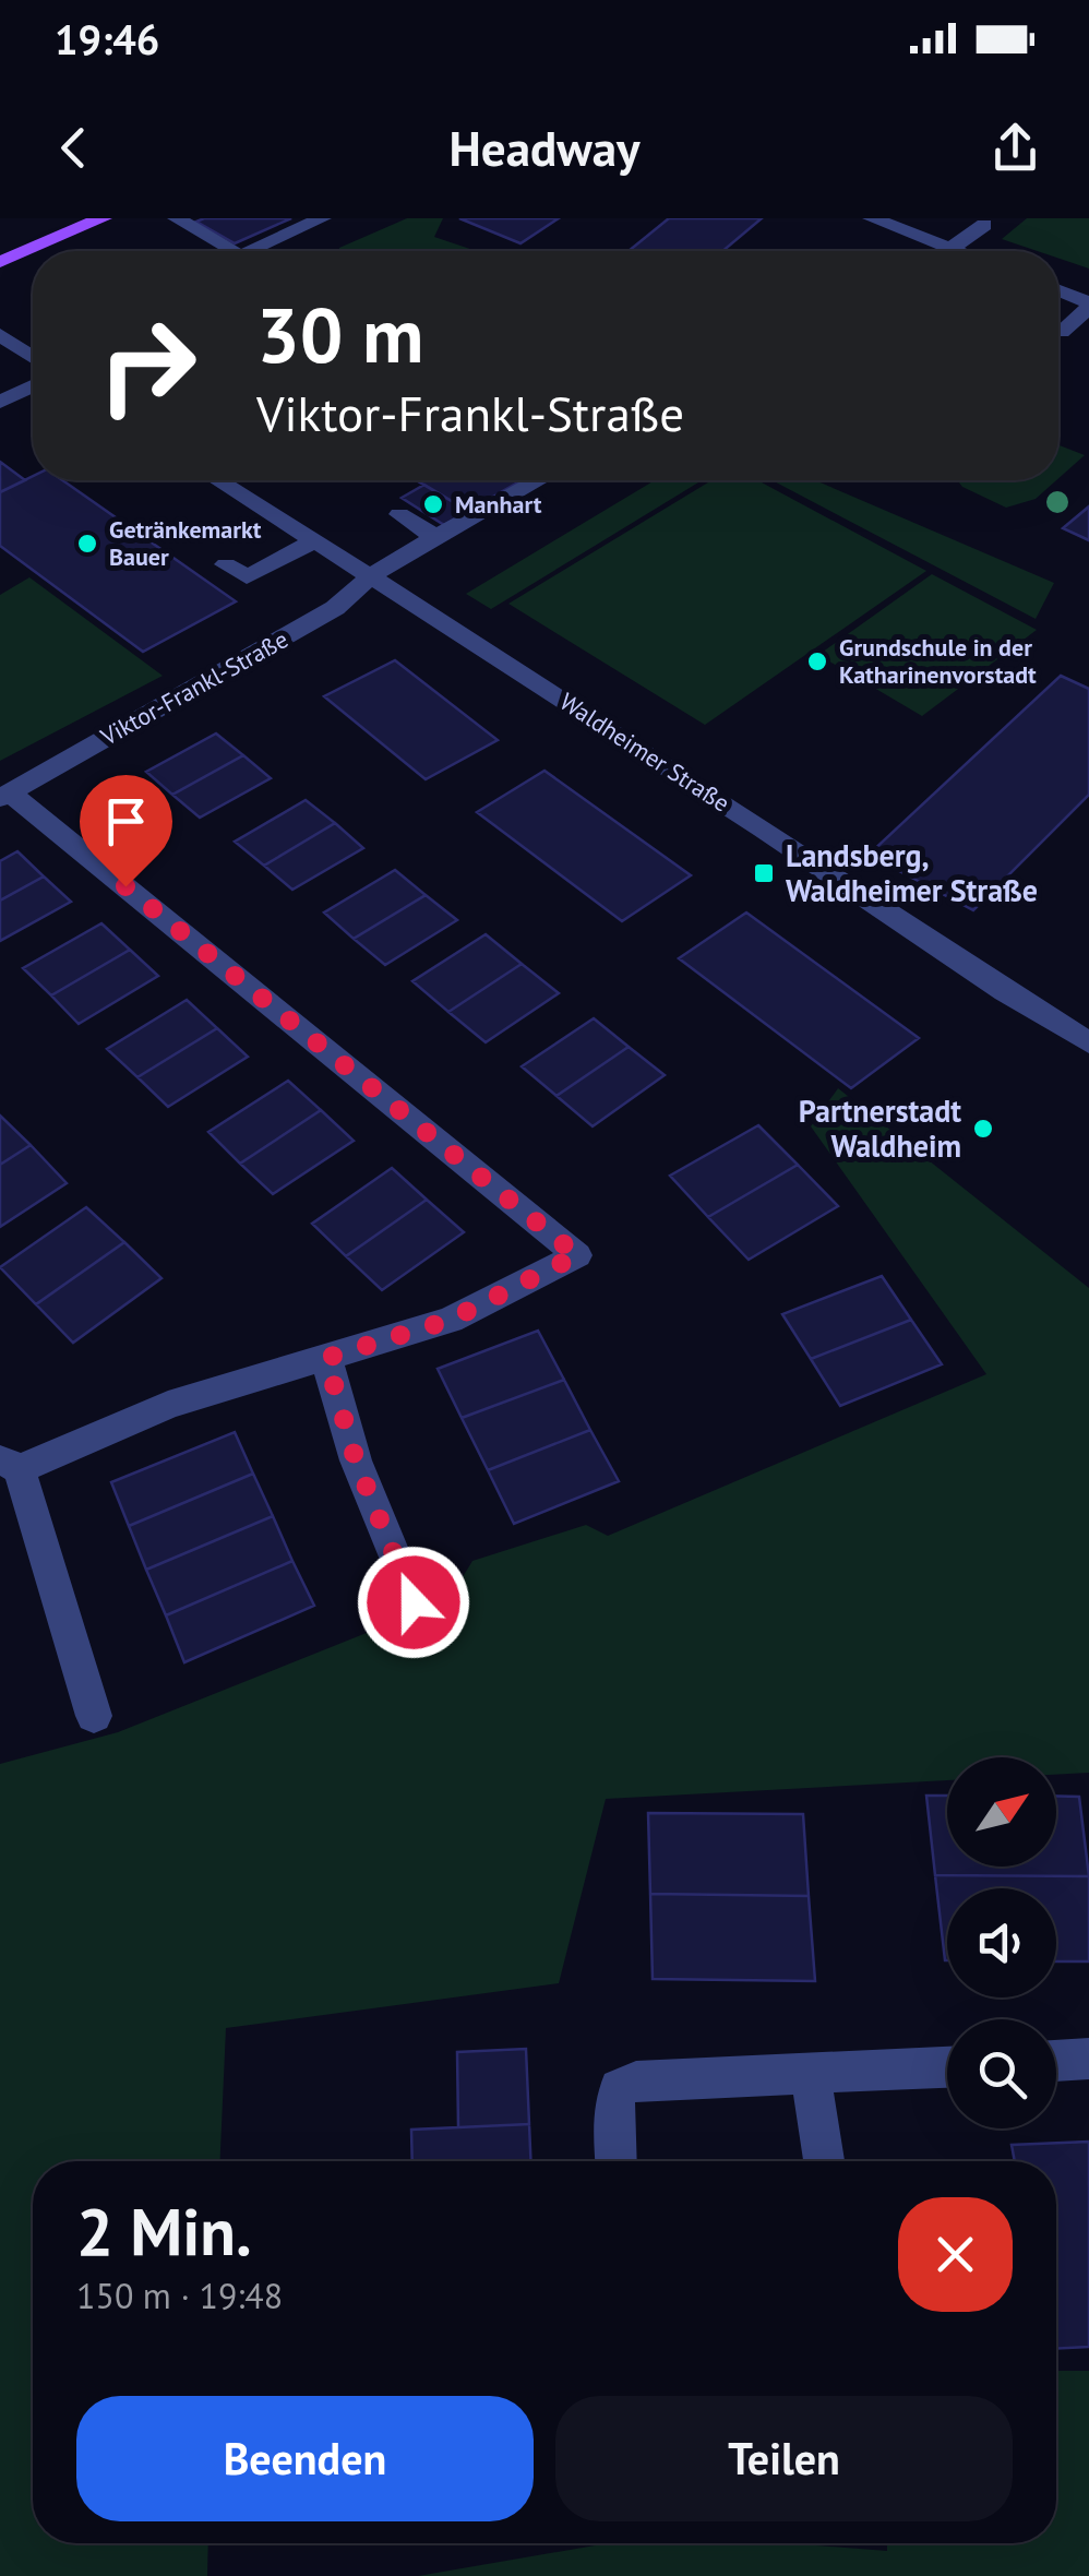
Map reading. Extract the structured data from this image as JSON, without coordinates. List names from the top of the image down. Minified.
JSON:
{"streets":{"street":["Viktor-Frankl-Straße","Waldheimer Straße"]},"crossings":[["Viktor-Frankl-Straße","Waldheimer Straße"]],"places":{"other":["Manhart","Getränkemarkt Bauer","Grundschule in der Katharinenvorstadt","Partnerstadt Waldheim"],"transit":["Landsberg, Waldheimer Straße"]},"north":"top right","page":{"status":"19:46","header":"Headway","turn":["30 m","Viktor-Frankl-Straße"],"heading":["2 Min.","150 m · 19:48"],"buttons":["Beenden","Teilen"]}}
